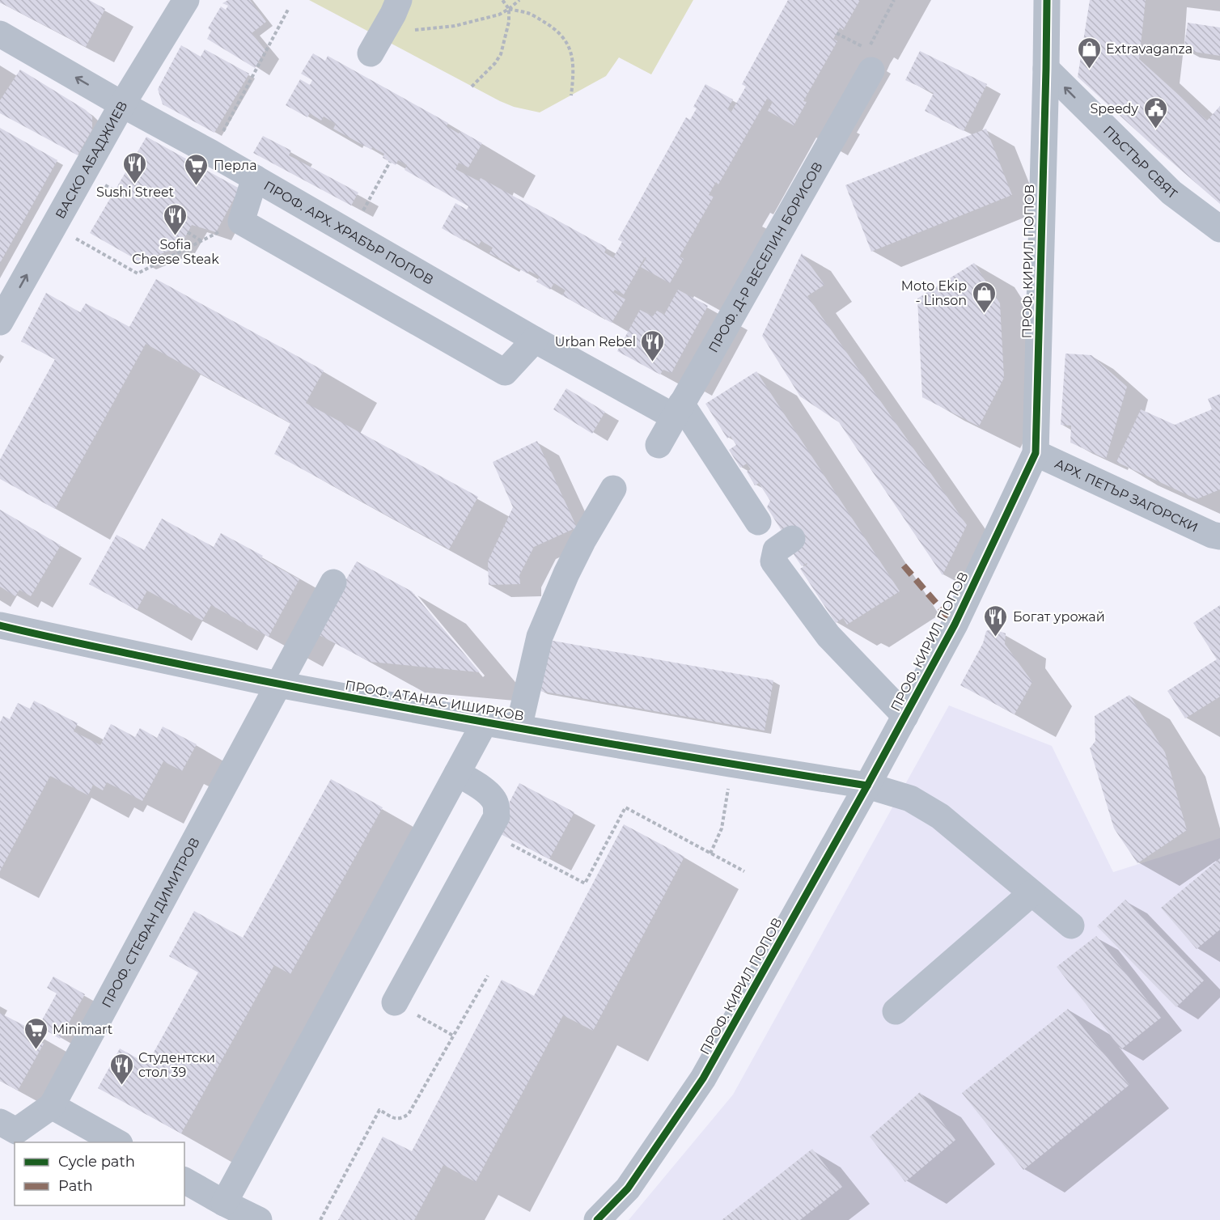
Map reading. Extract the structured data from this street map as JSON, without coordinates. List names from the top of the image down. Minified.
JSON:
{"streets":{"street":["ВАСКО АБАДЖИЕВ","ПЪСТЪР СВЯТ","ПРОФ. АРХ. ХРАБЪР ПОПОВ","ПРОФ. Д-Р ВЕСЕЛИН БОРИСОВ","ПРОФ. КИРИЛ ПОПОВ","АРХ. ПЕТЪР ЗАГОРСКИ","ПРОФ. АТАНАС ИШИРКОВ","ПРОФ. СТЕФАН ДИМИТРОВ"]},"crossings":[["ВАСКО АБАДЖИЕВ","ПРОФ. АРХ. ХРАБЪР ПОПОВ"],["ПЪСТЪР СВЯТ","ПРОФ. КИРИЛ ПОПОВ"],["ПРОФ. АРХ. ХРАБЪР ПОПОВ","ПРОФ. Д-Р ВЕСЕЛИН БОРИСОВ"],["ПРОФ. КИРИЛ ПОПОВ","АРХ. ПЕТЪР ЗАГОРСКИ"],["ПРОФ. КИРИЛ ПОПОВ","ПРОФ. АТАНАС ИШИРКОВ"],["ПРОФ. АТАНАС ИШИРКОВ","ПРОФ. СТЕФАН ДИМИТРОВ"]],"one_way":["ВАСКО АБАДЖИЕВ","ПЪСТЪР СВЯТ"],"places":{"shop":["Extravaganza","Moto Ekip - Linson"],"public building":["Speedy"],"restaurant":["Sushi Street","Sofia Cheese Steak","Urban Rebel","Богат урожай","Студентски стол 39"],"supermarket":["Перла","Minimart"]},"legend":["Cycle path","Path"]}
